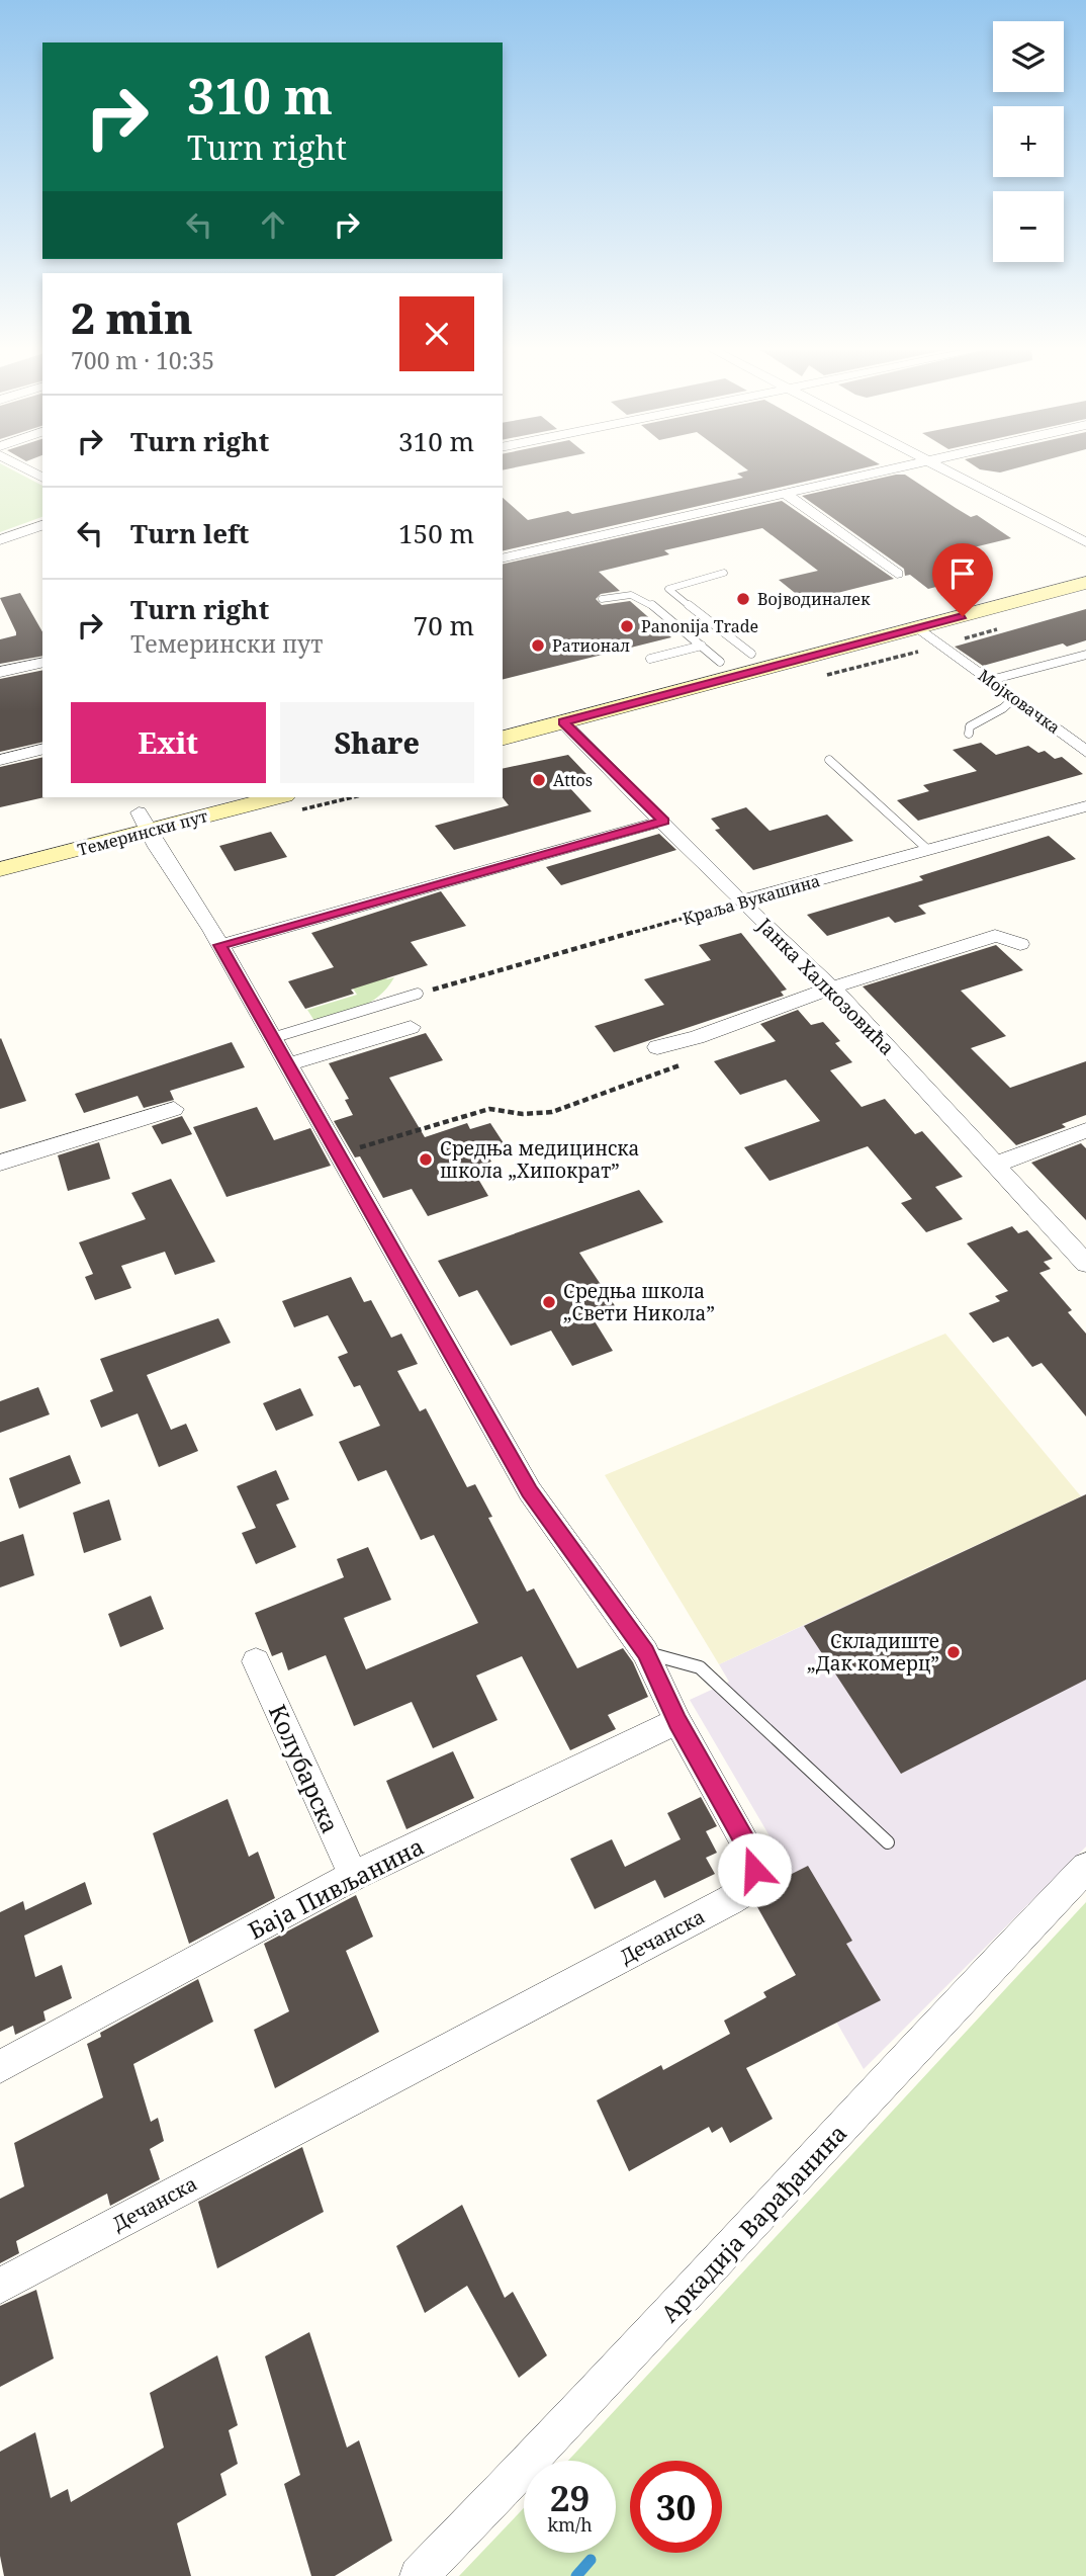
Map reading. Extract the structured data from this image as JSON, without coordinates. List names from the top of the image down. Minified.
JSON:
{"streets":{"main road":["Темерински пут"],"street":["Мојковачка","Краља Вукашина","Јанка Халкозовића","Колубарска","Баја Пивљанина","Дечанска","Аркадија Варађанина"]},"crossings":[["Темерински пут","Дечанска"],["Краља Вукашина","Јанка Халкозовића"],["Колубарска","Баја Пивљанина"],["Баја Пивљанина","Дечанска"]],"places":["Војводиналек","Panonija Trade","Ратионал","Attos","Средња медицинска школа „Хипократ”","Средња школа „Свети Никола”","Складиште „Дак комерц”"],"page":{"map_buttons":["+","−"],"turn":["310 m","Turn right"],"heading":["2 min","700 m · 10:35"],"list":[{"name":"Turn right","value":"310 m"},{"name":"Turn left","value":"150 m"},{"name":"Turn right","note":"Темерински пут","value":"70 m"}],"buttons":["Exit","Share"],"speed":"29 km/h","limit":"30"}}
